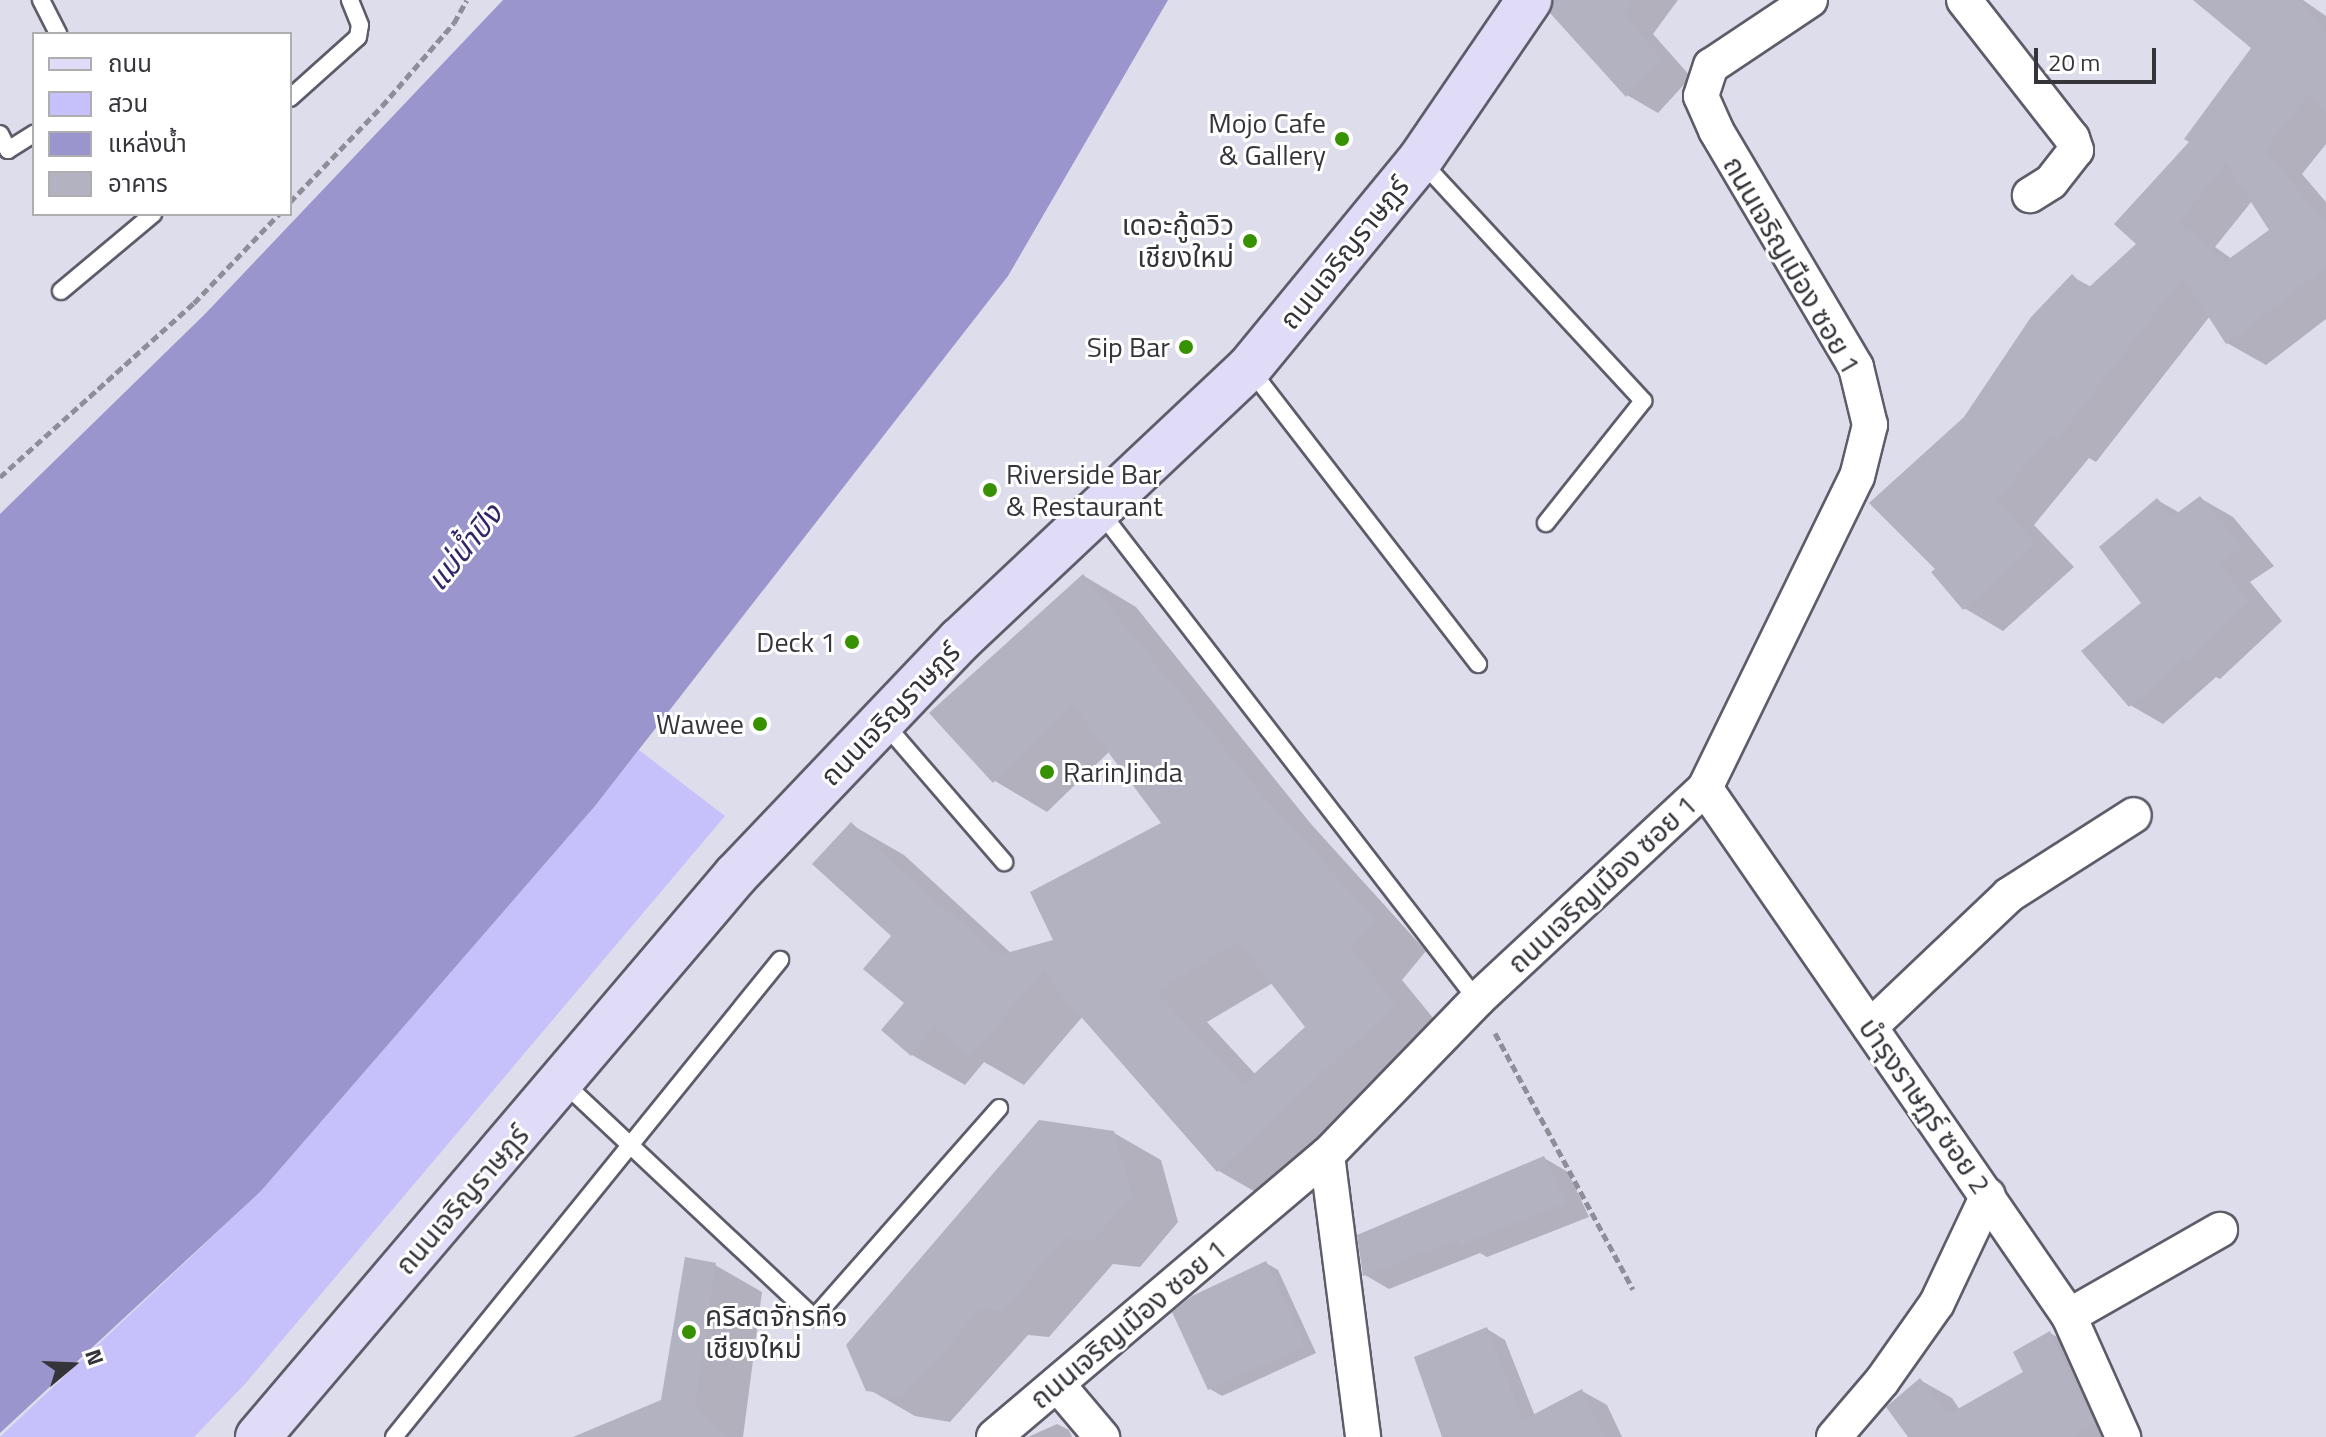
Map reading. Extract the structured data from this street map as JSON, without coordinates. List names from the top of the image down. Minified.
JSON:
{"streets":{"main road":["ถนนเจริญราษฎร์"],"street":["ถนนเจริญเมือง ซอย 1","บำรุงราษฏร์ ซอย 2"]},"crossings":[["ถนนเจริญเมือง ซอย 1","บำรุงราษฏร์ ซอย 2"]],"water":["แม่น้ำปิง"],"places":["Mojo Cafe & Gallery","เดอะกู้ดวิว เชียงใหม่","Sip Bar","Riverside Bar & Restaurant","Deck 1","Wawee","RarinJinda","คริสตจักรที๑ เชียงใหม่"],"legend":["ถนน","สวน","แหล่งน้ำ","อาคาร"],"scale_bar":"20 m","north":"right"}
